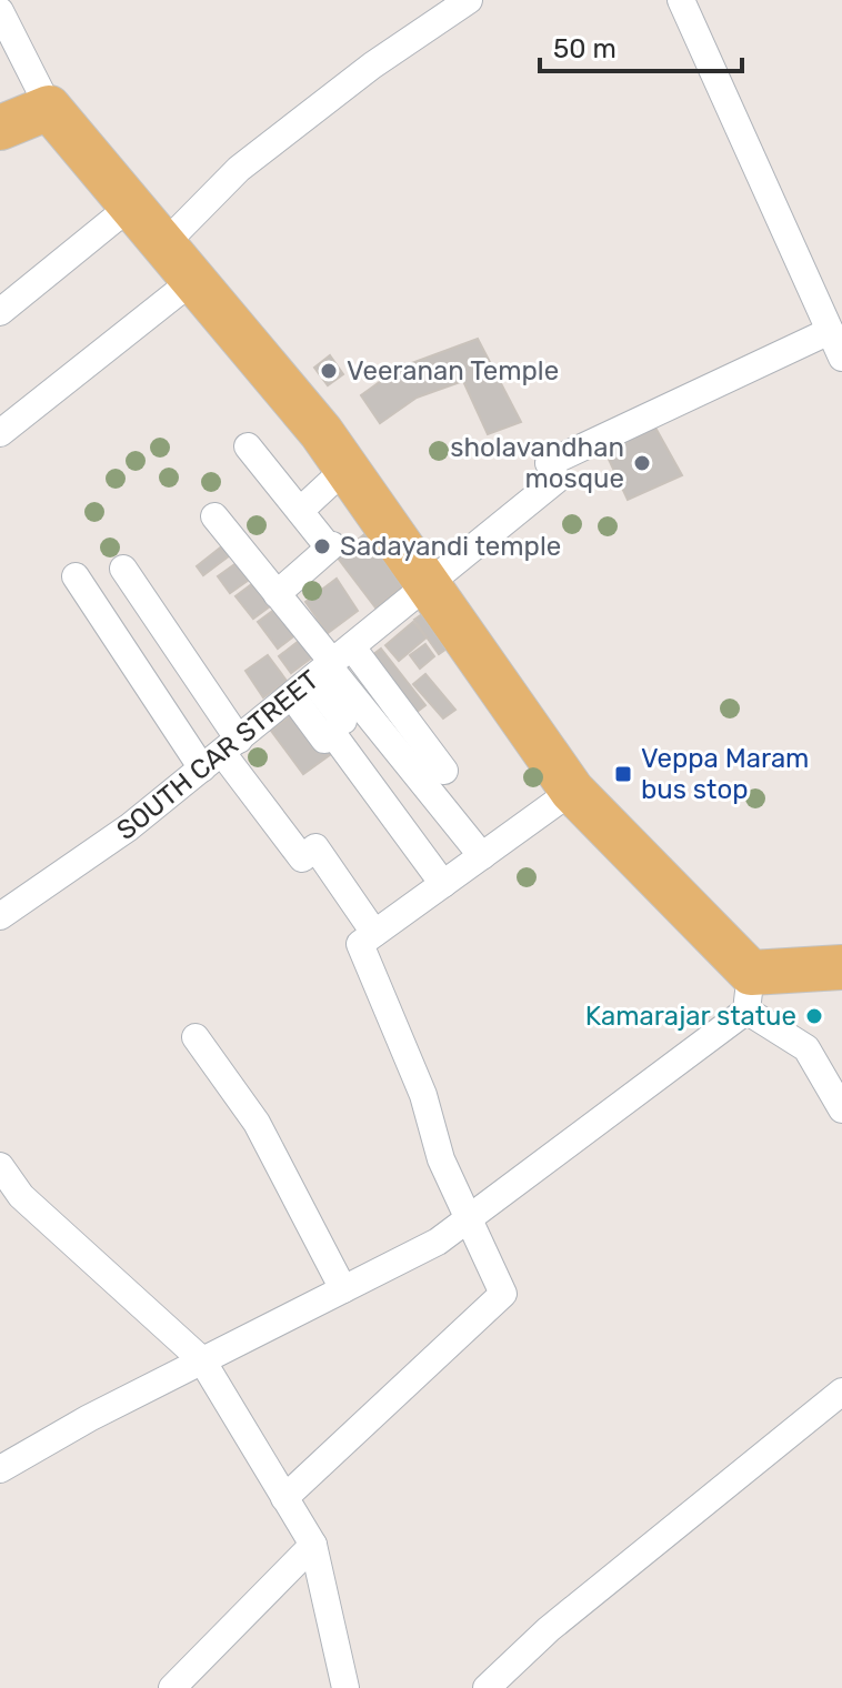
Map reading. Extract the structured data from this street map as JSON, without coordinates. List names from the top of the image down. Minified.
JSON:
{"streets":{"street":["SOUTH CAR STREET"]},"places":{"other":["Veeranan Temple","sholavandhan mosque","Sadayandi temple","Kamarajar statue"],"transit":["Veppa Maram bus stop"]},"scale_bar":"50 m"}
